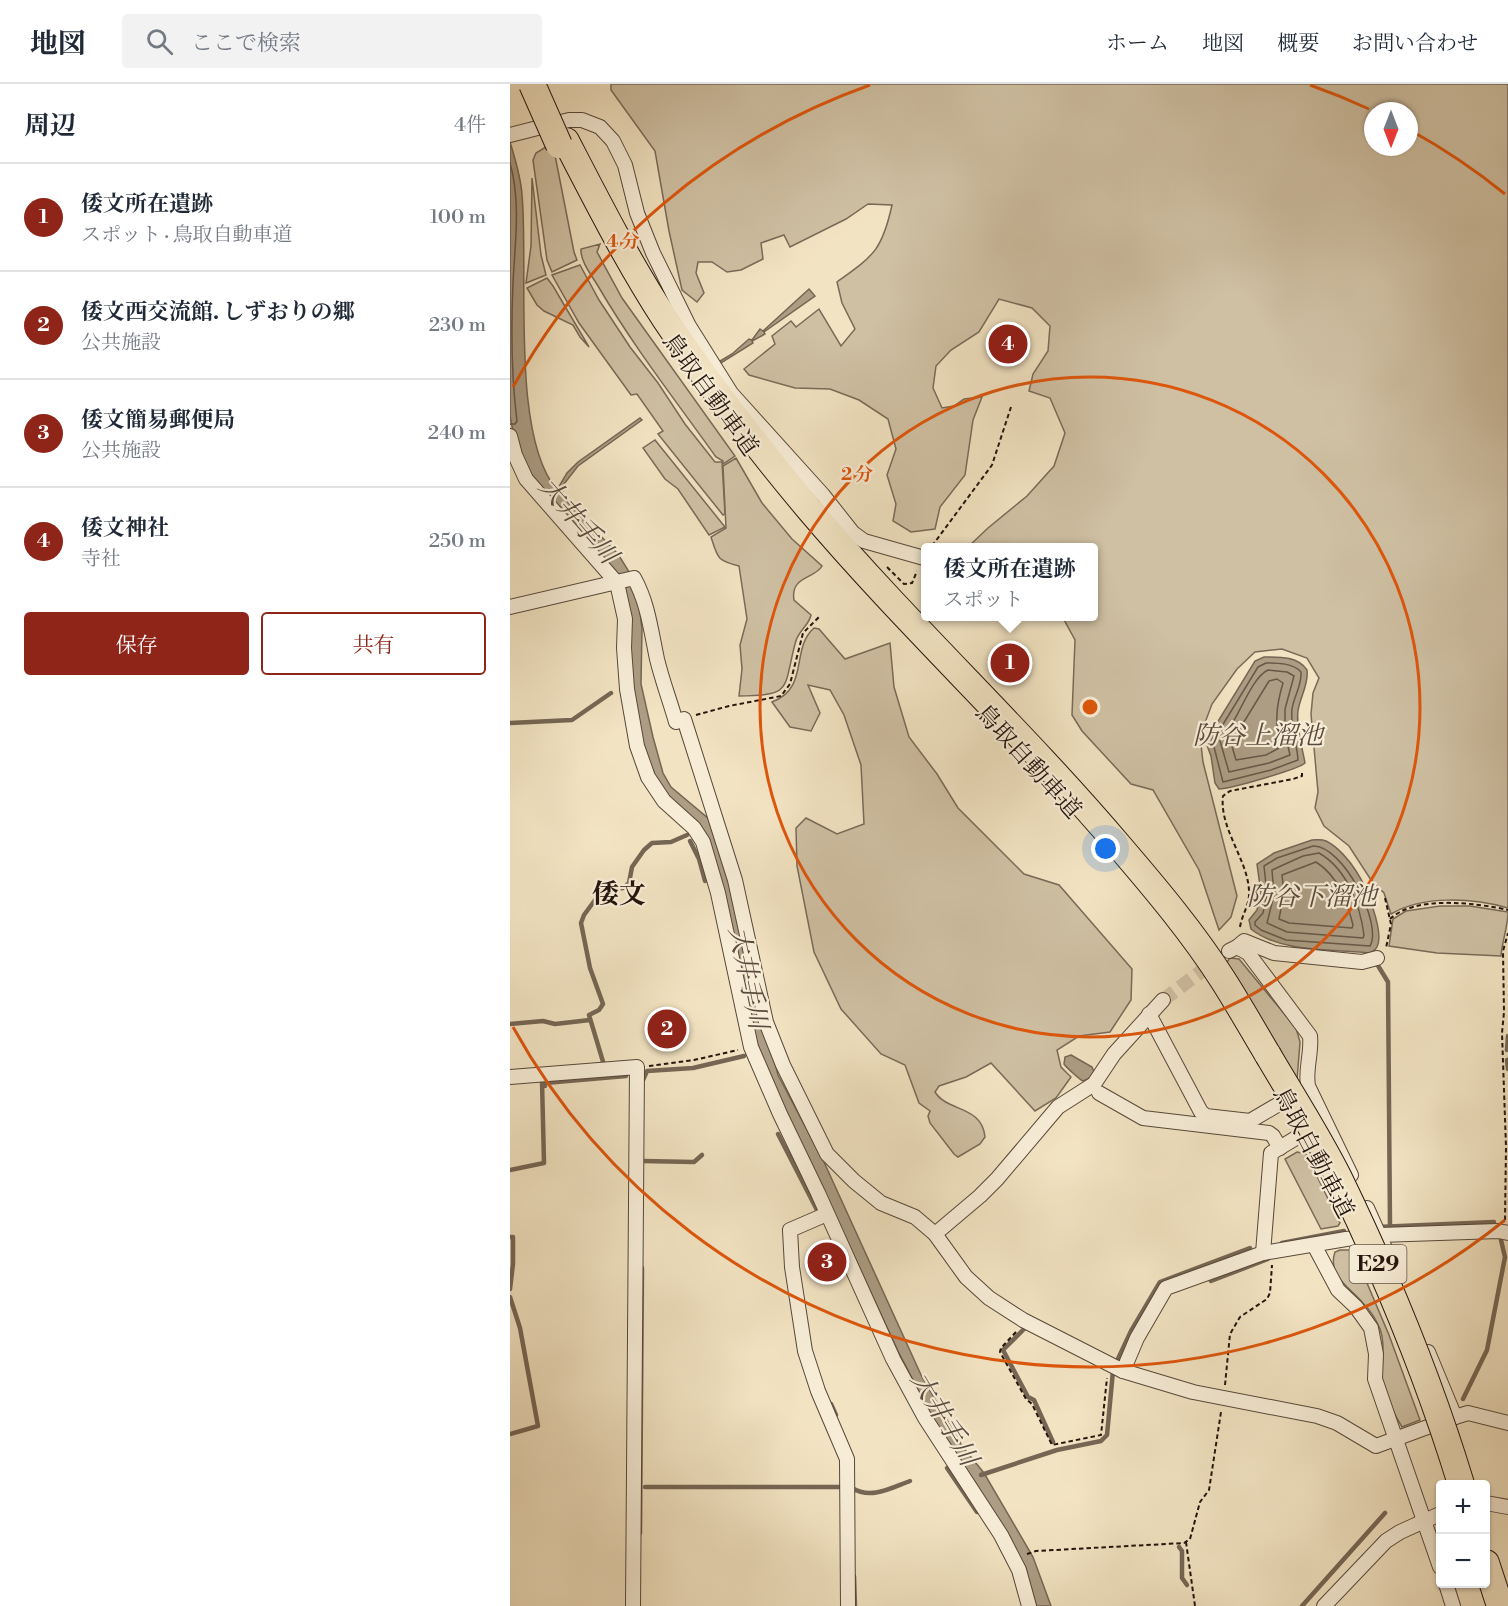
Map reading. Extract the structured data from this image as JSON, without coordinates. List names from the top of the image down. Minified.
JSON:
{"streets":{"highway":["鳥取自動車道","E29"]},"districts":["倭文"],"water":["大井手川","防谷上溜池","防谷下溜池"],"north":"bottom","page":{"header":"地図","search":"ここで検索","nav":["ホーム","地図","概要","お問い合わせ"],"heading":["周辺","4件"],"list":[{"mark":"1","name":"倭文所在遺跡","note":"スポット · 鳥取自動車道","value":"100 m"},{"mark":"2","name":"倭文西交流館. しずおりの郷","note":"公共施設","value":"230 m"},{"mark":"3","name":"倭文簡易郵便局","note":"公共施設","value":"240 m"},{"mark":"4","name":"倭文神社","note":"寺社","value":"250 m"}],"pins":["4","1","2","3"],"popup":["倭文所在遺跡","スポット"],"buttons":["保存","共有"],"map_buttons":["+","−"]},"rings":["4 分","2 分"]}
